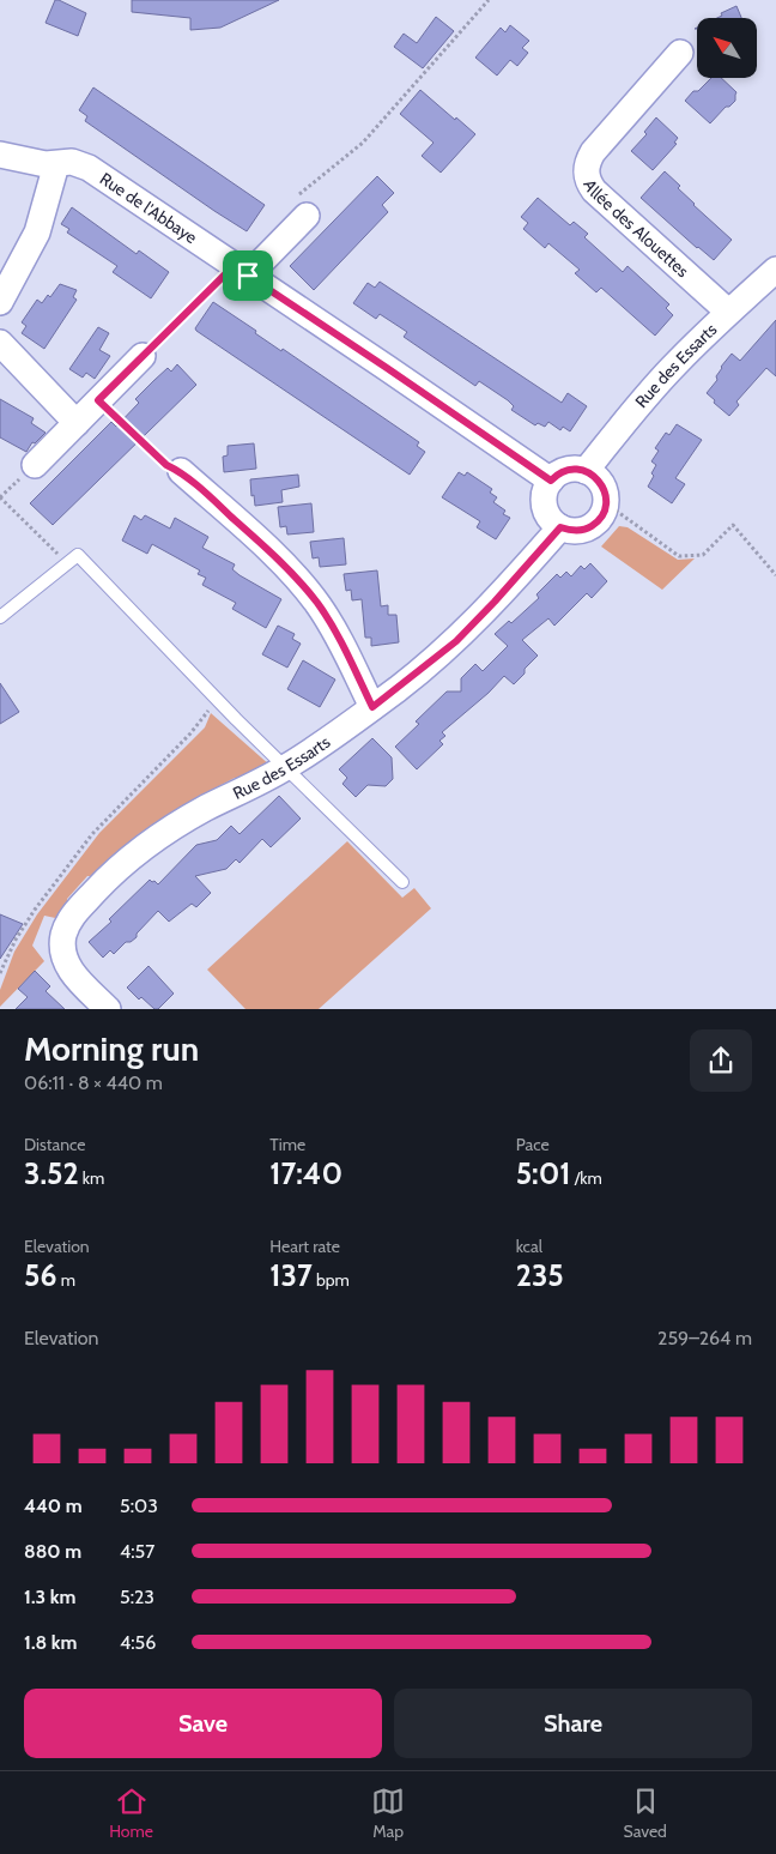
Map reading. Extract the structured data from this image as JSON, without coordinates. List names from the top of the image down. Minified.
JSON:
{"streets":{"street":["Rue de l'Abbaye","Allée des Alouettes","Rue des Essarts"]},"crossings":[["Rue de l'Abbaye","Rue des Essarts"],["Allée des Alouettes","Rue des Essarts"]],"north":"top left","page":{"heading":["Morning run","06:11 · 8 × 440 m"],"stats":[["Distance","3.52 km"],["Time","17:40"],["Pace","5:01 /km"],["Elevation","56 m"],["Heart rate","137 bpm"],["kcal","235"]],"chart":["Elevation","259–264 m"],"list":[{"name":"440 m","note":"5:03"},{"name":"880 m","note":"4:57"},{"name":"1.3 km","note":"5:23"},{"name":"1.8 km","note":"4:56"}],"buttons":["Save","Share"],"tabs":["Home","Map","Saved"]}}
